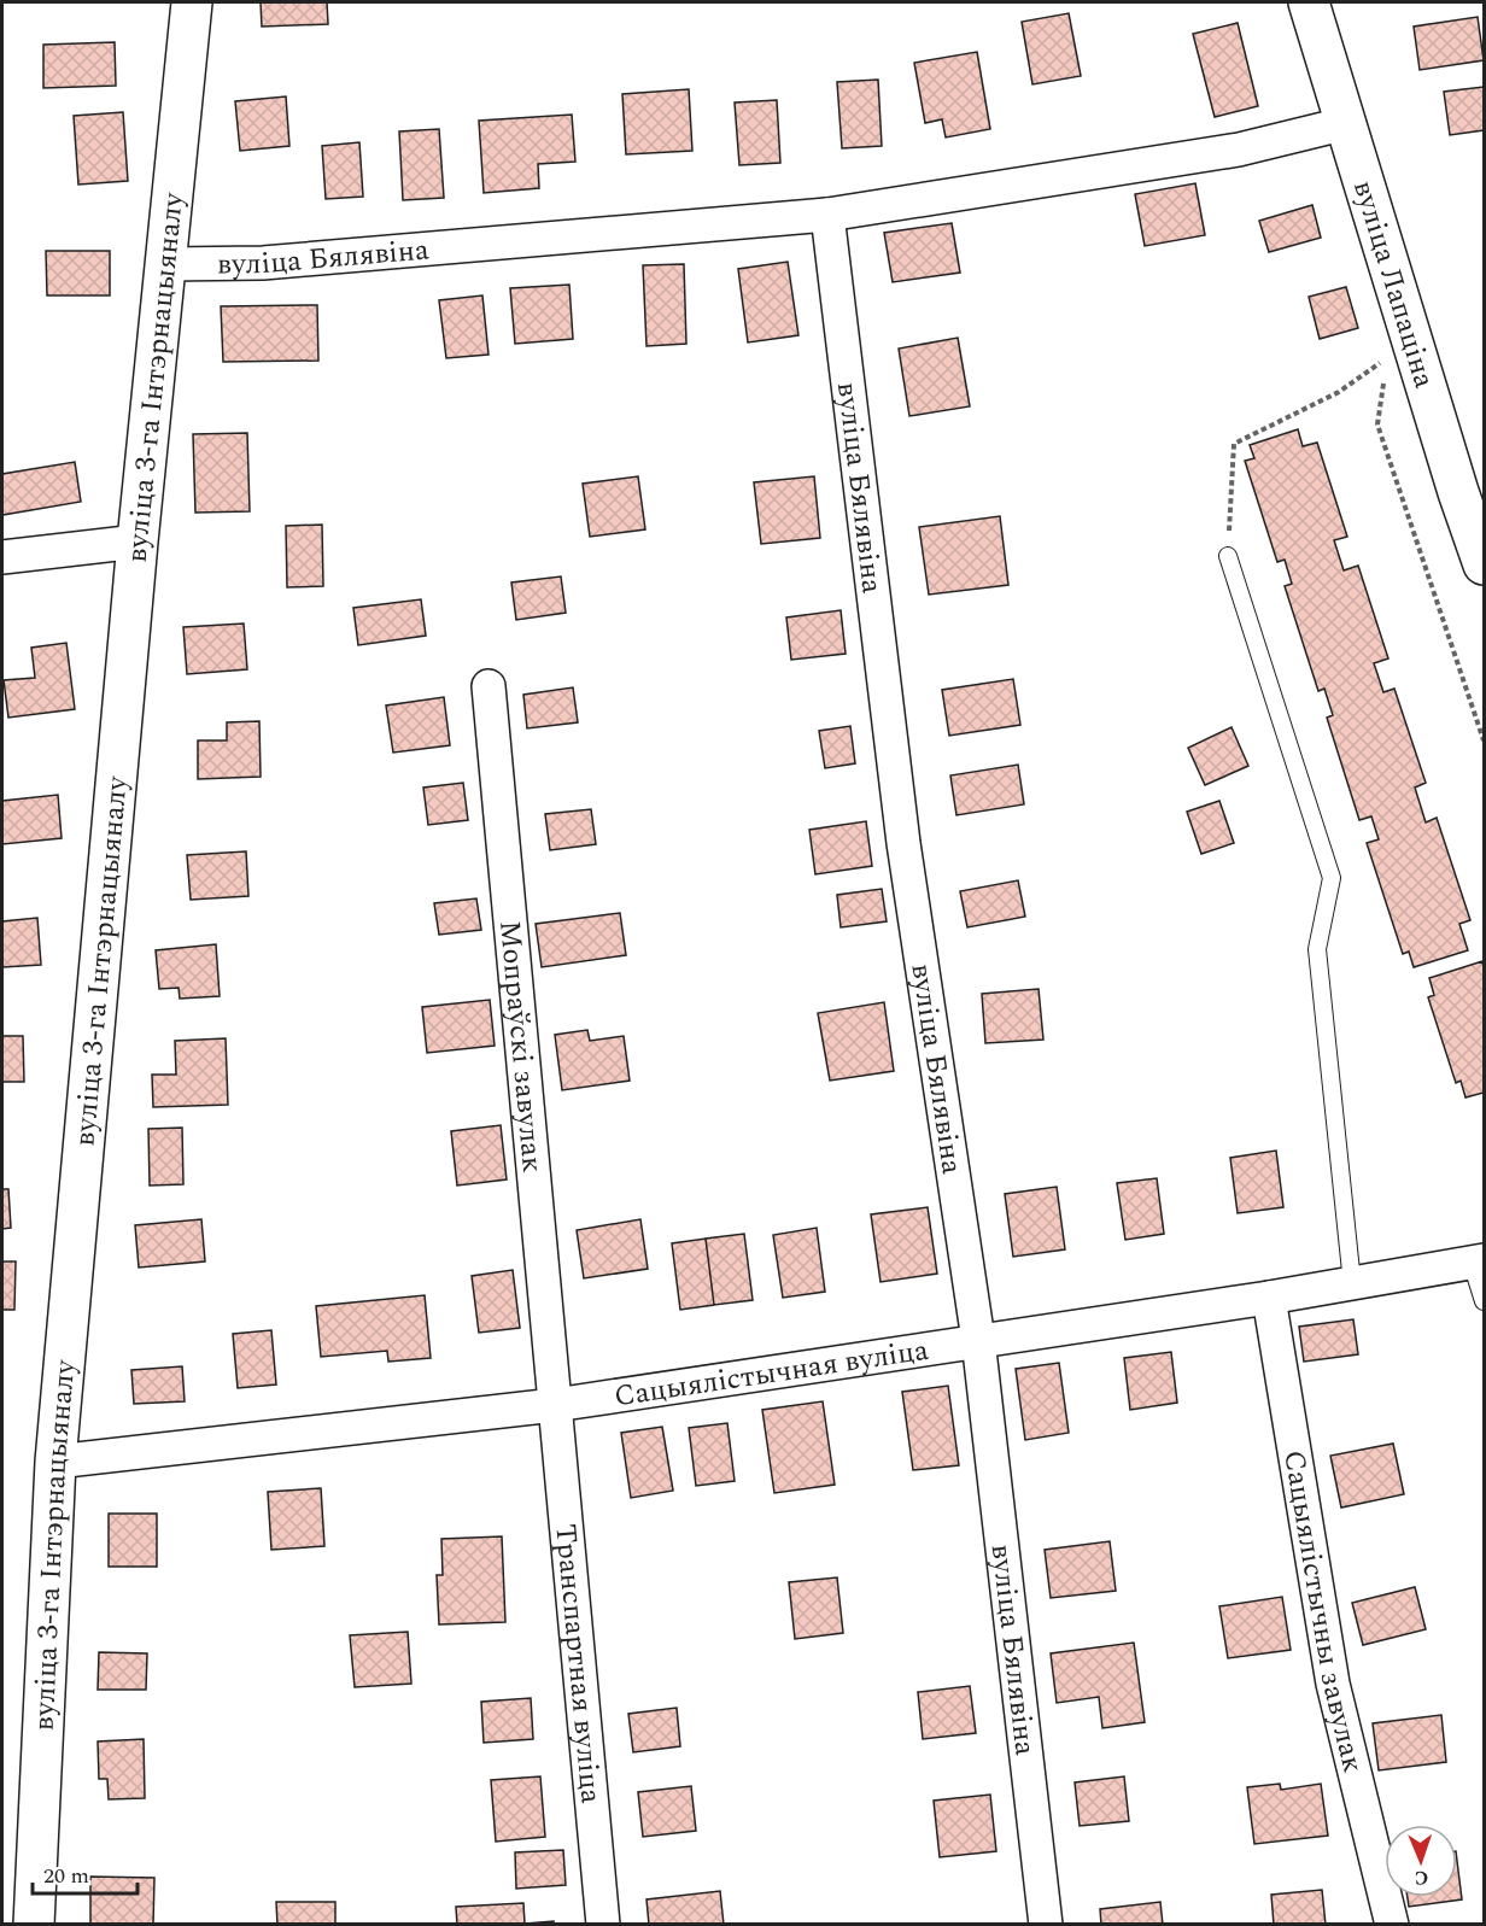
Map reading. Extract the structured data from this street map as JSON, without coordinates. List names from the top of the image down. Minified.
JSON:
{"streets":{"main road":["вуліца Лапаціна","вуліца 3-га Інтэрнацыяналу"],"street":["вуліца Бялявіна","Мопраўскі завулак","Сацыялістычная вуліца","Сацыялістычны завулак","Транспартная вуліца"]},"crossings":[["вуліца Бялявіна","вуліца Лапаціна"],["вуліца Бялявіна","вуліца 3-га Інтэрнацыяналу"],["вуліца Бялявіна","Сацыялістычная вуліца"],["вуліца 3-га Інтэрнацыяналу","Сацыялістычная вуліца"],["Мопраўскі завулак","Сацыялістычная вуліца"],["Мопраўскі завулак","Транспартная вуліца"],["Сацыялістычная вуліца","Сацыялістычны завулак"],["Сацыялістычная вуліца","Транспартная вуліца"]],"scale_bar":"20 m","north":"bottom"}
